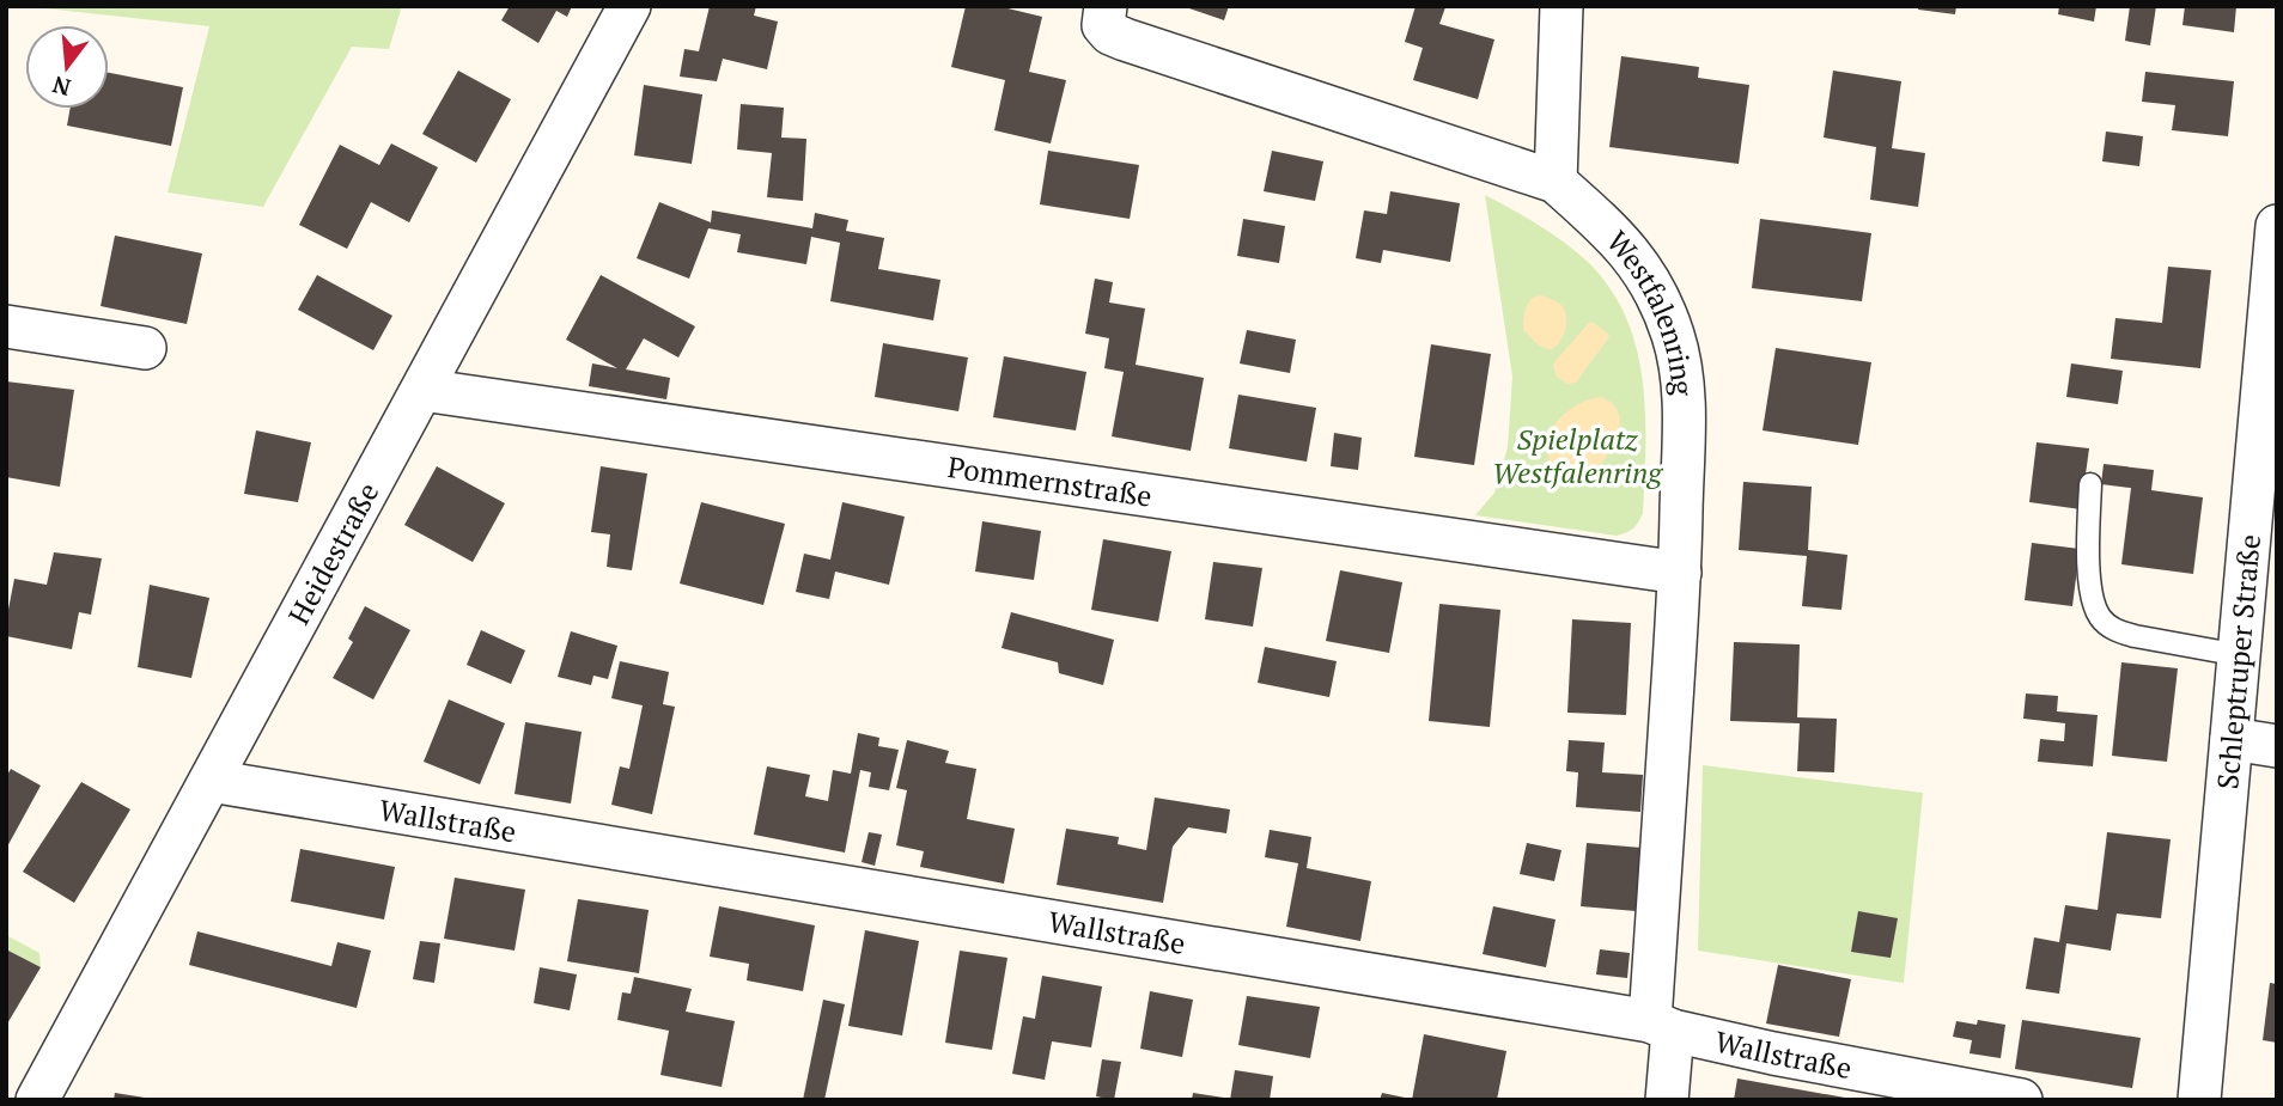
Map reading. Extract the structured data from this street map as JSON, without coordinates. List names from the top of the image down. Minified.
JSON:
{"streets":{"street":["Westfalenring","Pommernstraße","Heidestraße","Schleptruper Straße","Wallstraße"]},"crossings":[["Westfalenring","Pommernstraße"],["Westfalenring","Wallstraße"],["Pommernstraße","Heidestraße"],["Heidestraße","Wallstraße"]],"parks":["Spielplatz Westfalenring"],"north":"bottom"}
